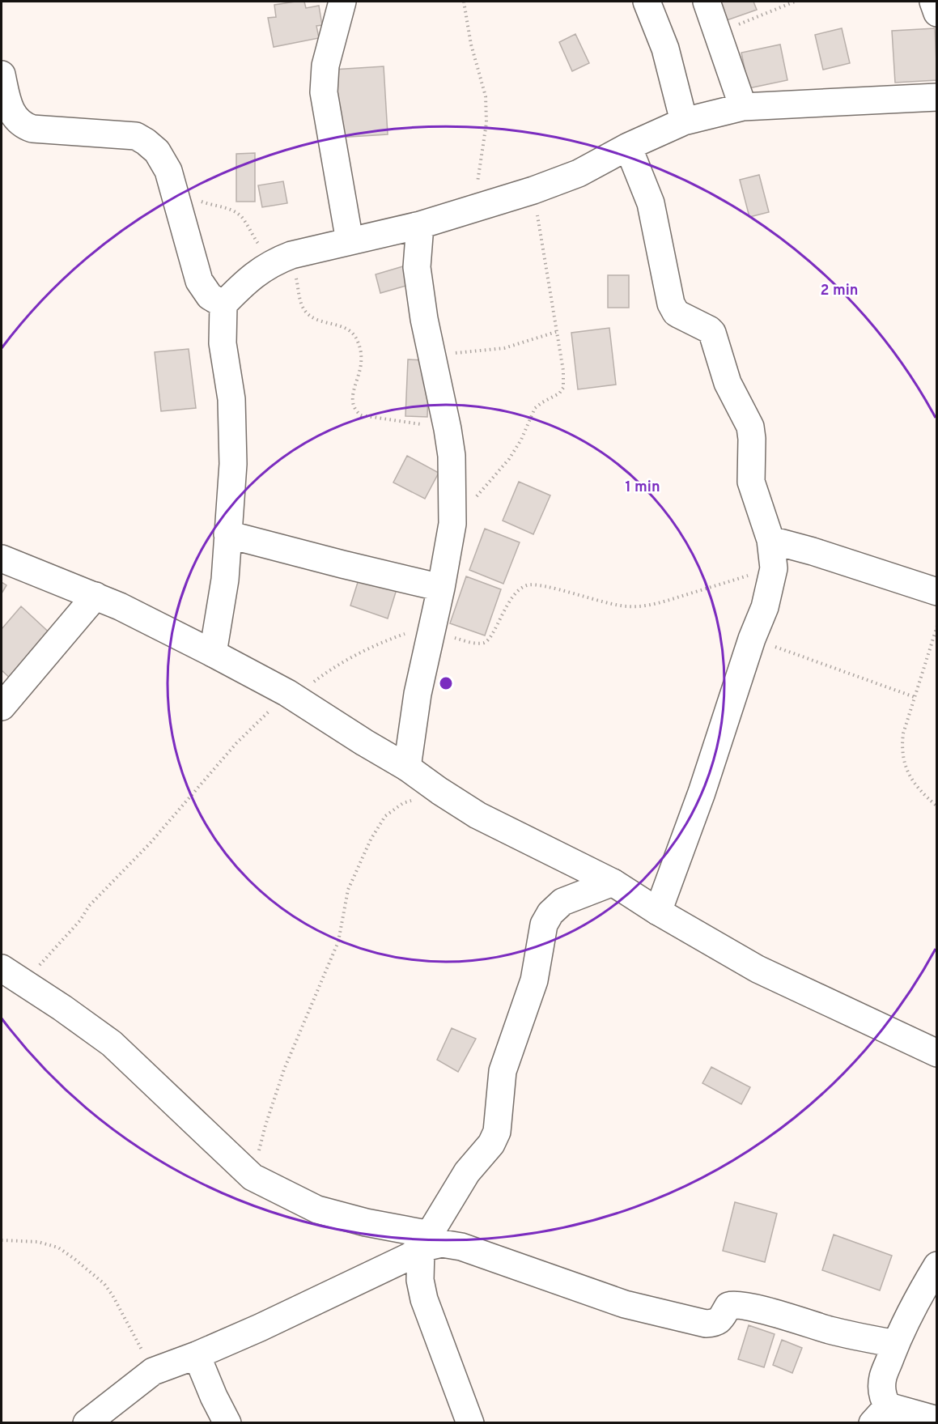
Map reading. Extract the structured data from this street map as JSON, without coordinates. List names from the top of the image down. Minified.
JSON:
{"rings":["2 min","1 min"]}
